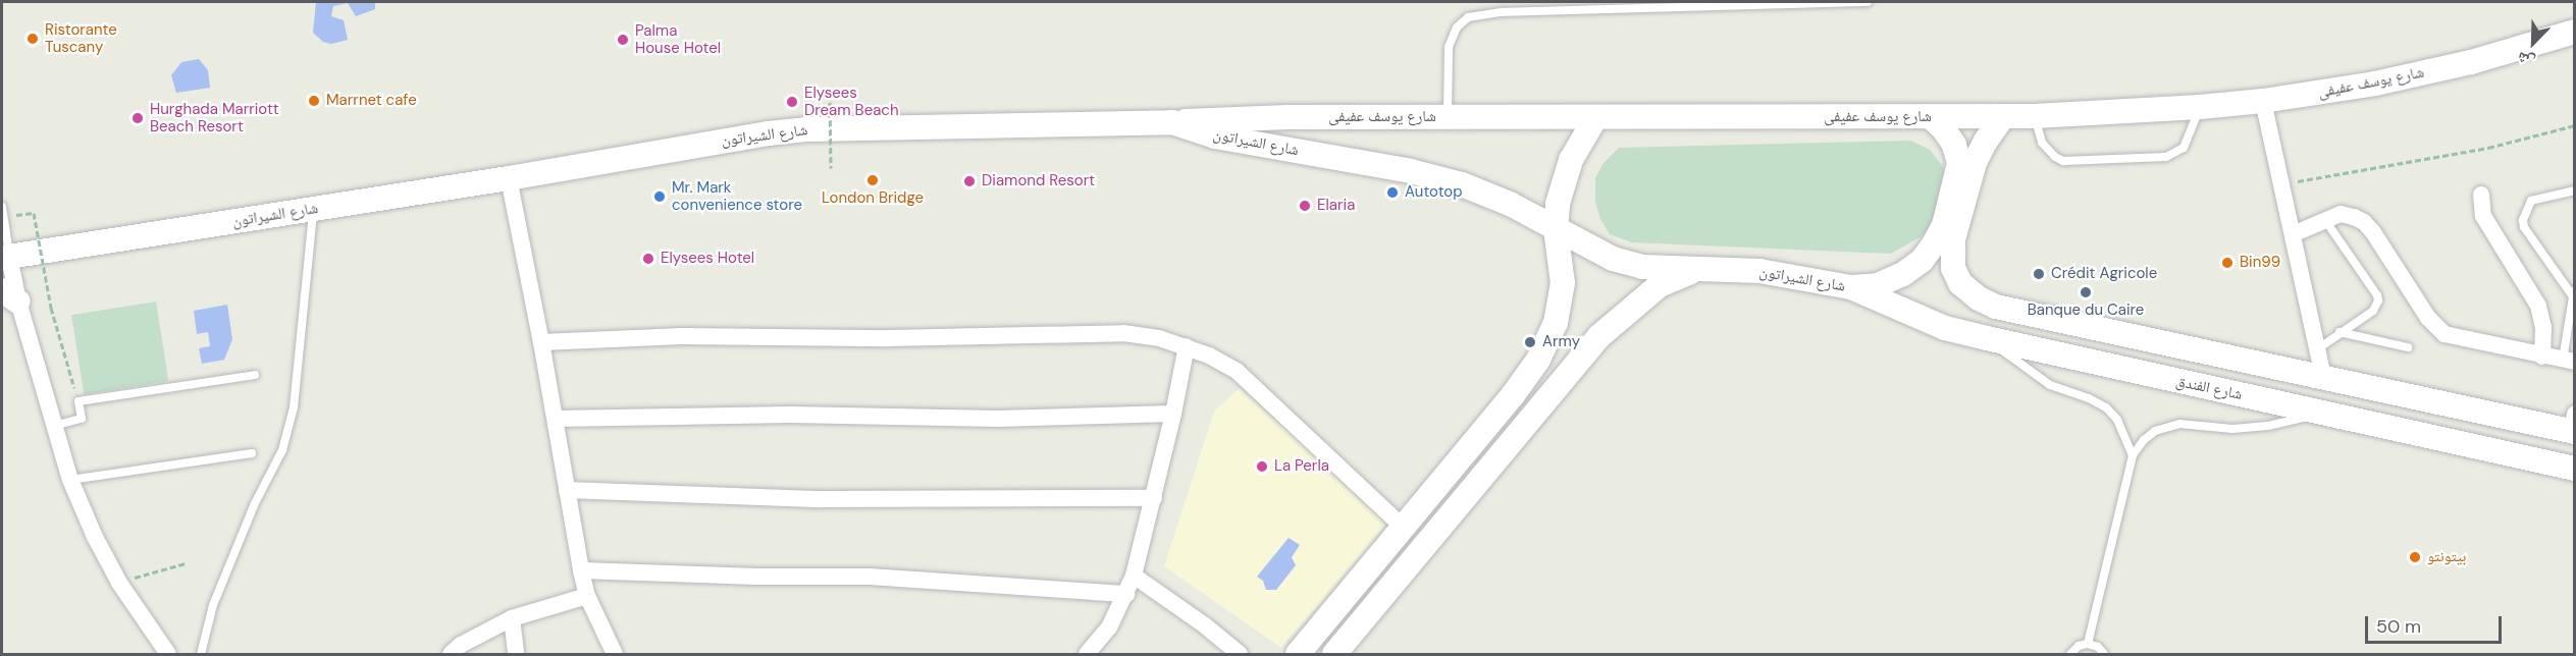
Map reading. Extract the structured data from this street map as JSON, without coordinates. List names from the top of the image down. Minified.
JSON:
{"streets":{"street":["شارع يوسف عفيفى","شارع الشيراتون","شارع الفندق"]},"crossings":[["شارع يوسف عفيفى","شارع الشيراتون"],["شارع الشيراتون","شارع الفندق"]],"places":["Ristorante Tuscany","Palma House Hotel","Marrnet cafe","Elysees Dream Beach","Hurghada Marriott Beach Resort","London Bridge","Diamond Resort","Autotop","Mr. Mark convenience store","Elaria","Elysees Hotel","Bin99","Crédit Agricole","Banque du Caire","Army","La Perla","بيتونتو"],"scale_bar":"50 m","north":"bottom left"}
